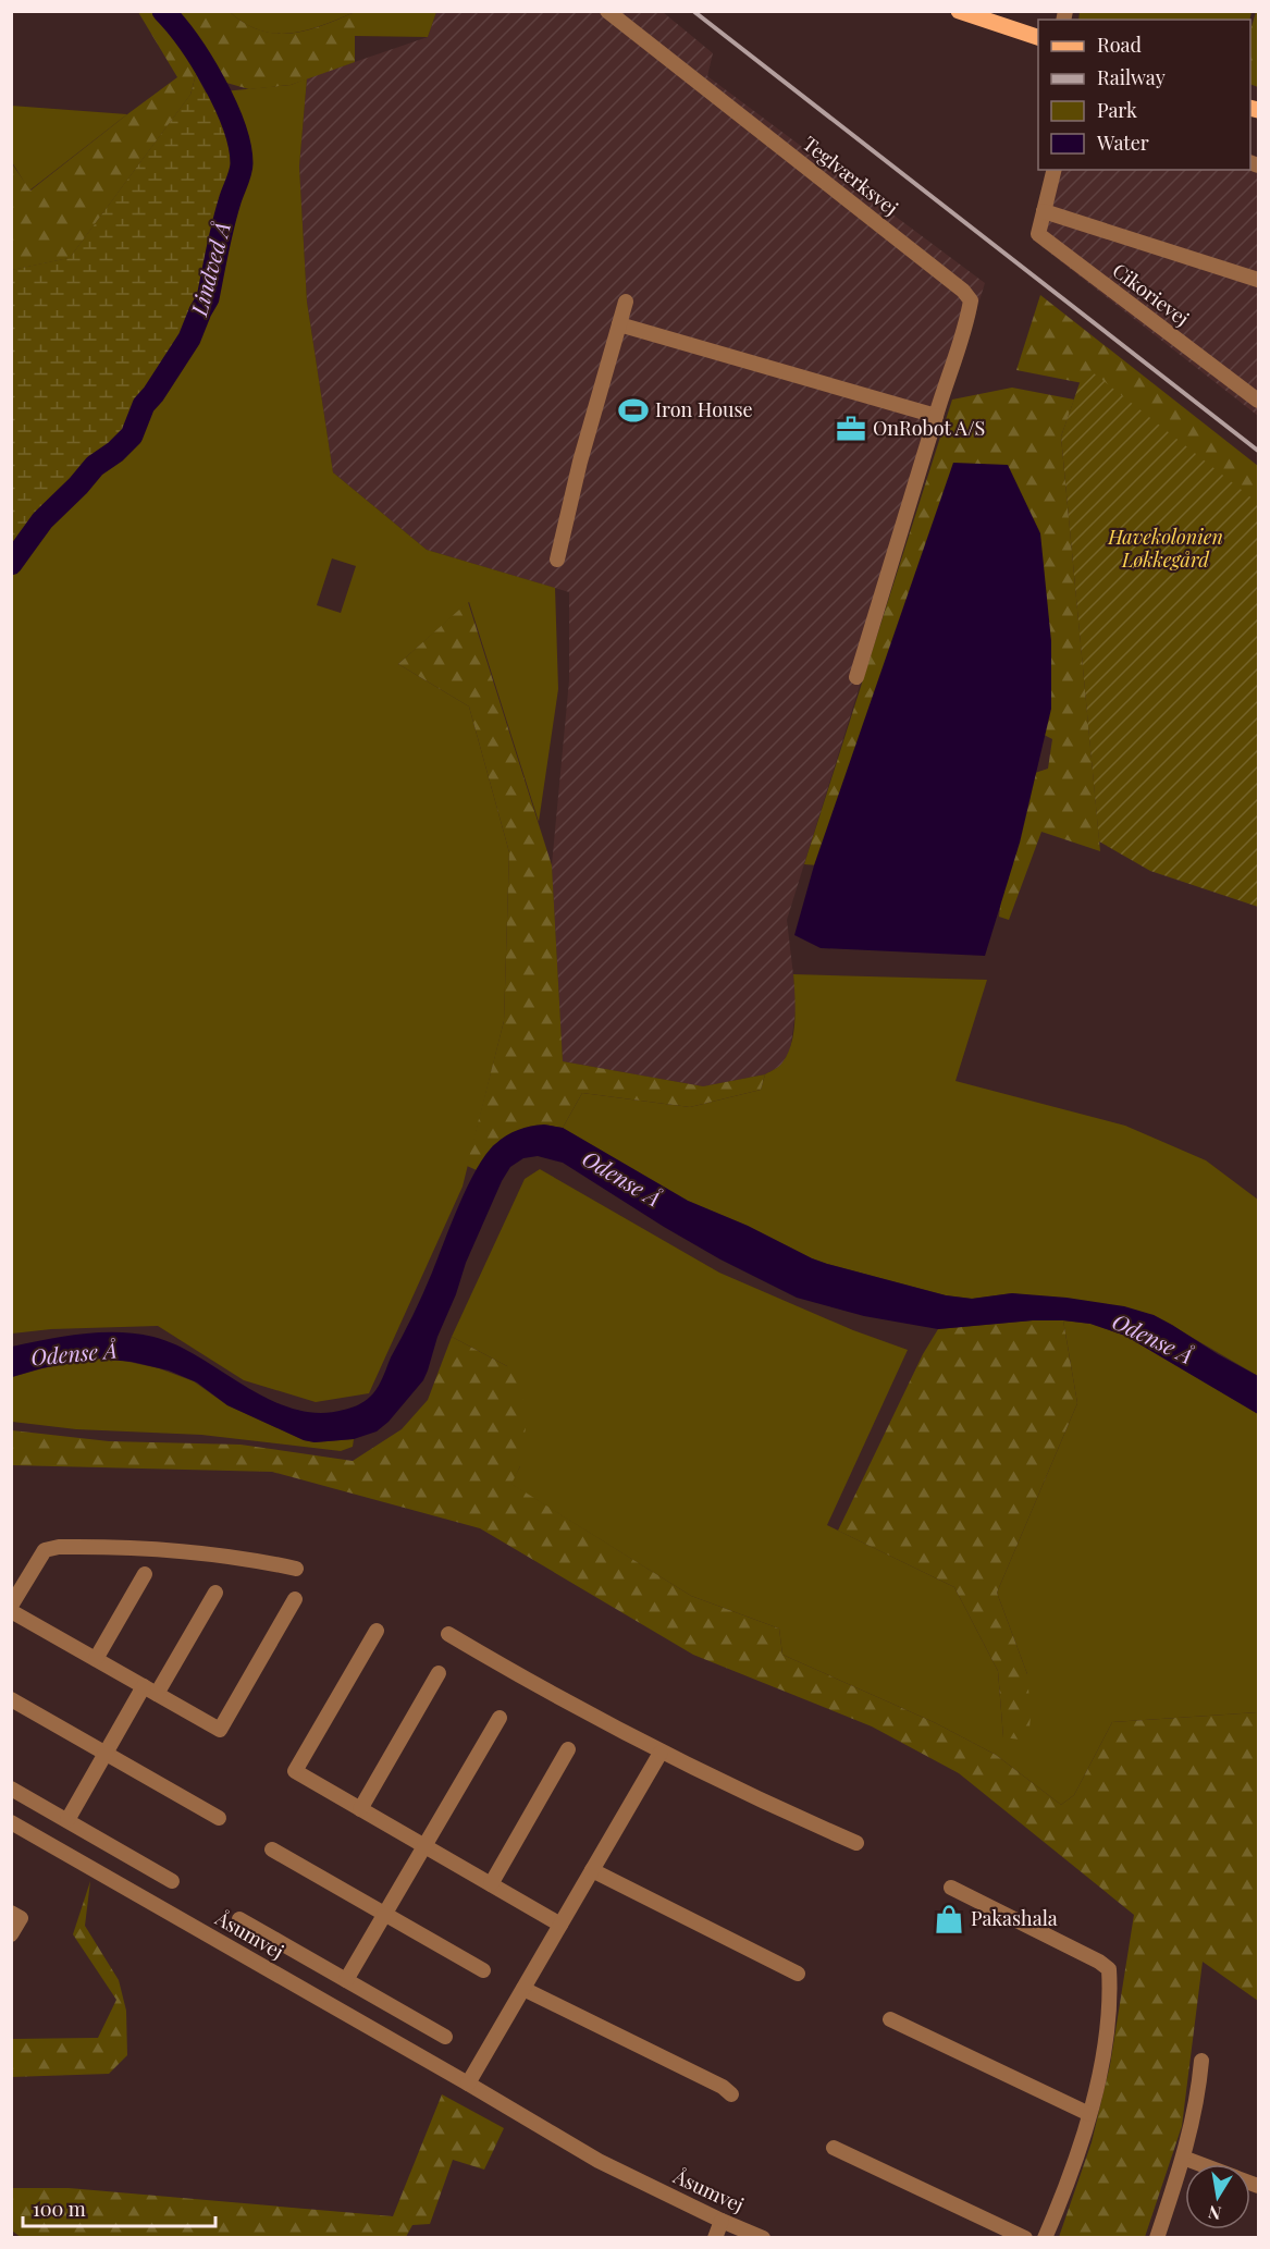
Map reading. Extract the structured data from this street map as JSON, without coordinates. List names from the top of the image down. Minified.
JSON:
{"streets":{"street":["Teglværksvej","Cikorievej","Åsumvej"]},"water":["Lindved Å","Odense Å"],"parks":["Havekolonien Løkkegård"],"places":{"sports":["Iron House"],"office":["OnRobot A/S"],"shop":["Pakashala"]},"legend":["Road","Railway","Park","Water"],"scale_bar":"100 m","north":"bottom"}
